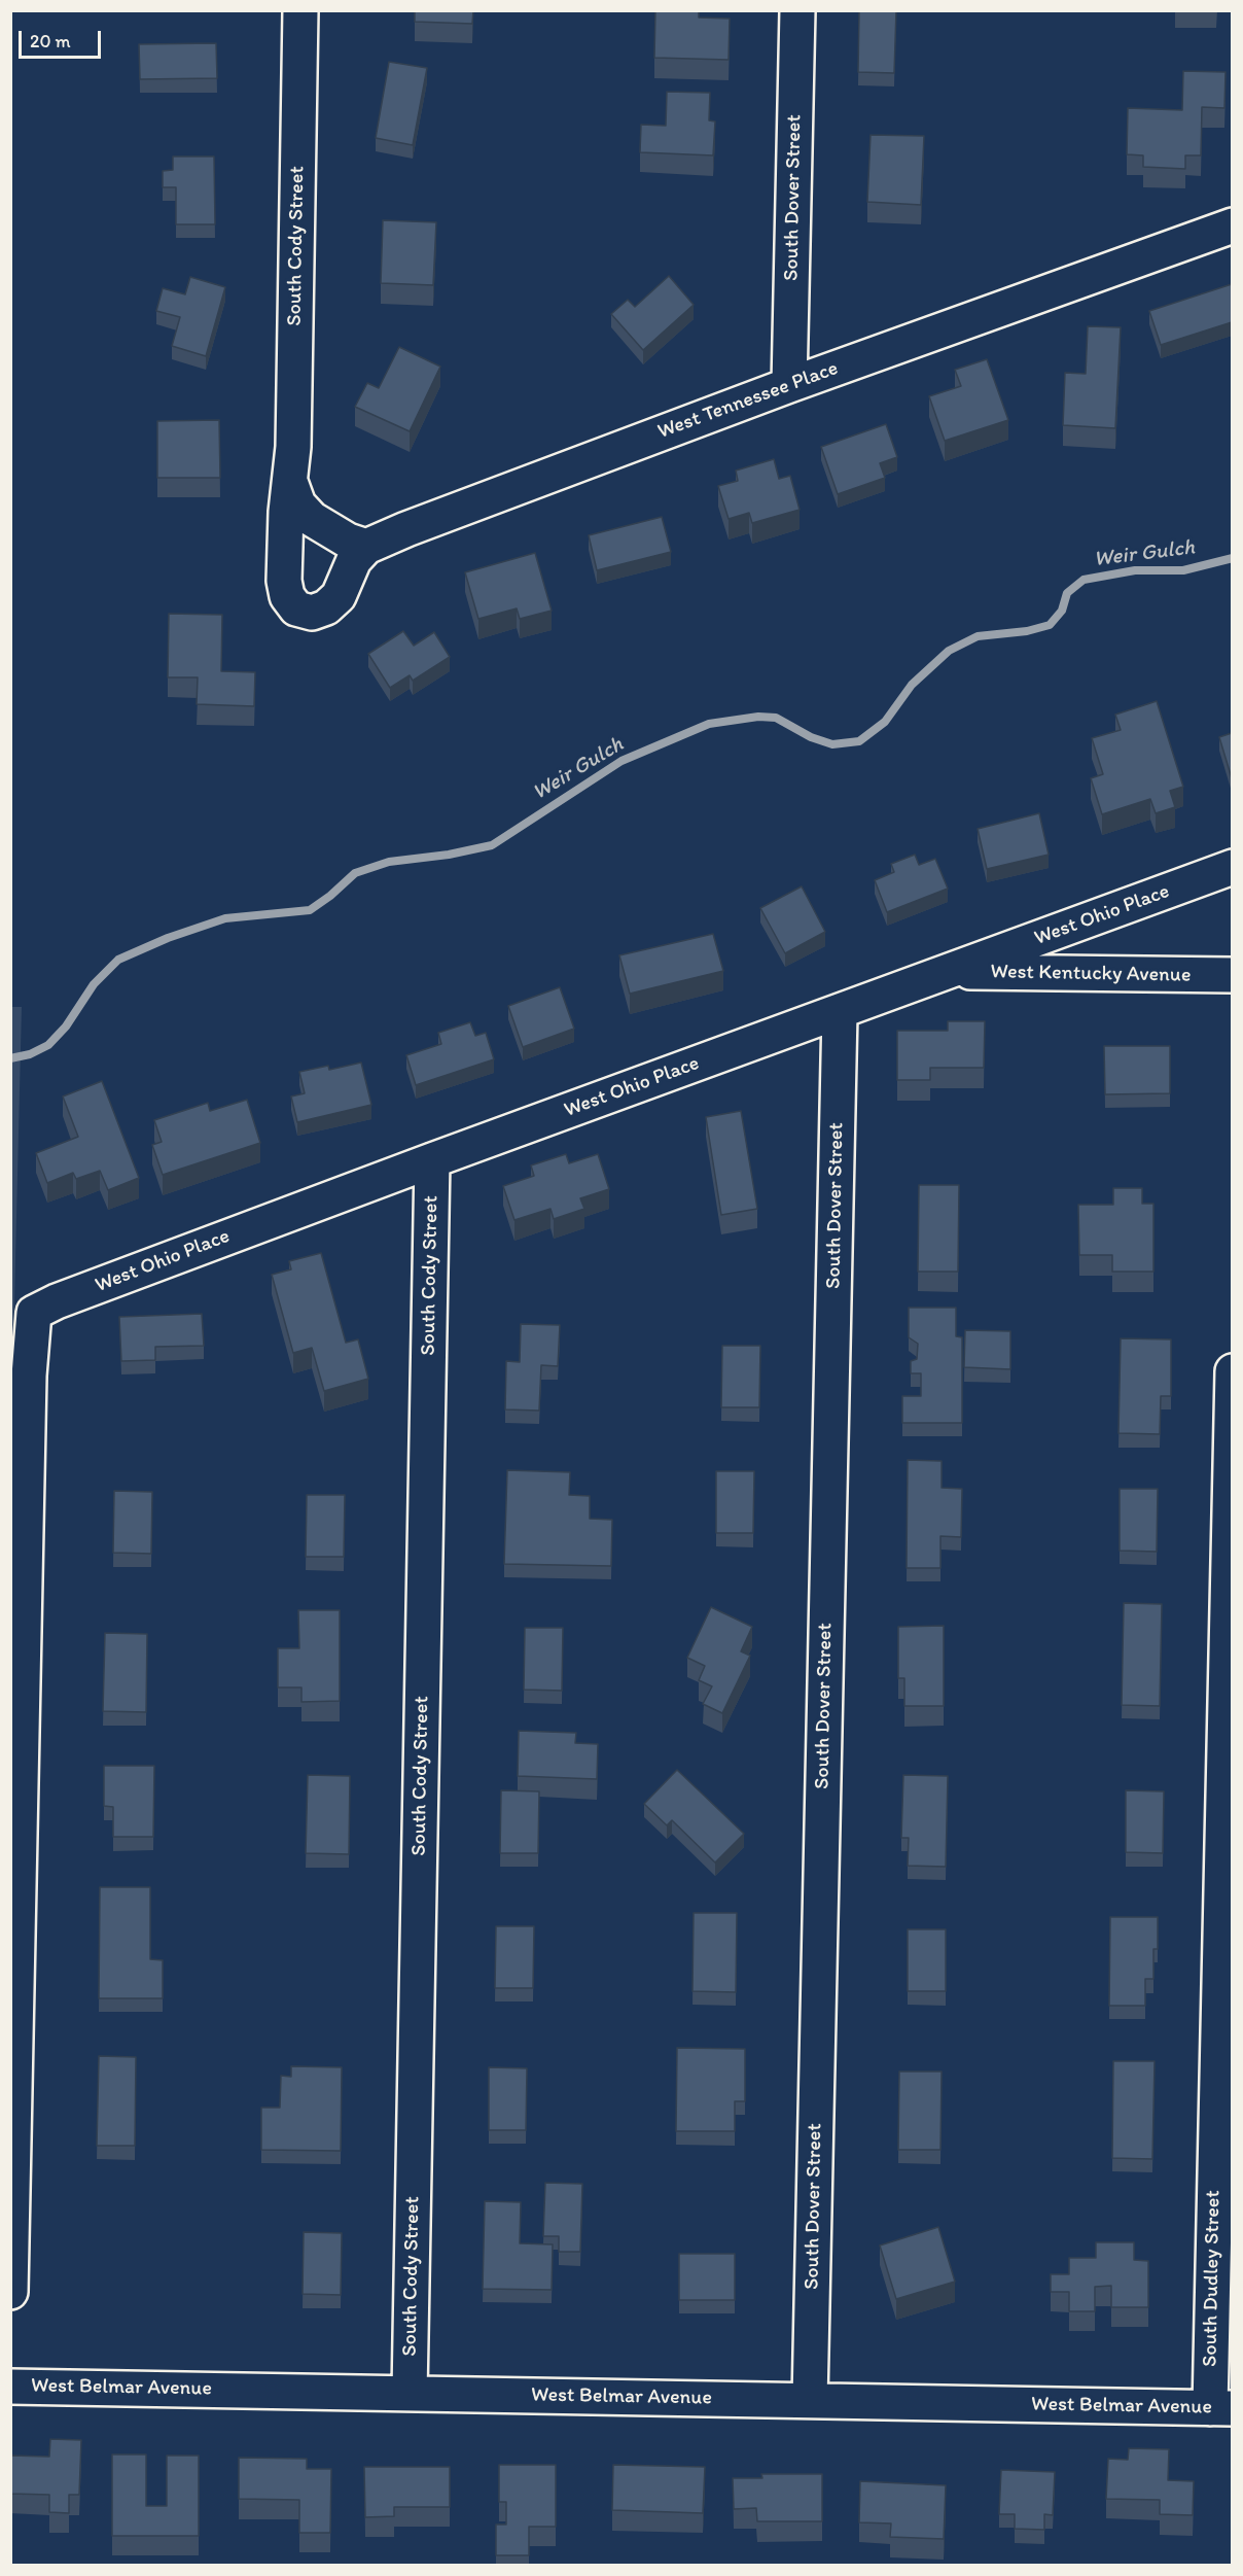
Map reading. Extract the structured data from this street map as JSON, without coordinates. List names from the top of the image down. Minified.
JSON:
{"streets":{"street":["South Dover Street","South Cody Street","West Tennessee Place","West Ohio Place","West Kentucky Avenue","South Dudley Street","West Belmar Avenue"]},"crossings":[["South Dover Street","West Tennessee Place"],["South Dover Street","West Ohio Place"],["South Dover Street","West Belmar Avenue"],["South Cody Street","West Tennessee Place"],["South Cody Street","West Ohio Place"],["South Cody Street","West Belmar Avenue"],["West Ohio Place","West Kentucky Avenue"],["South Dudley Street","West Belmar Avenue"]],"water":["Weir Gulch"],"scale_bar":"20 m"}
